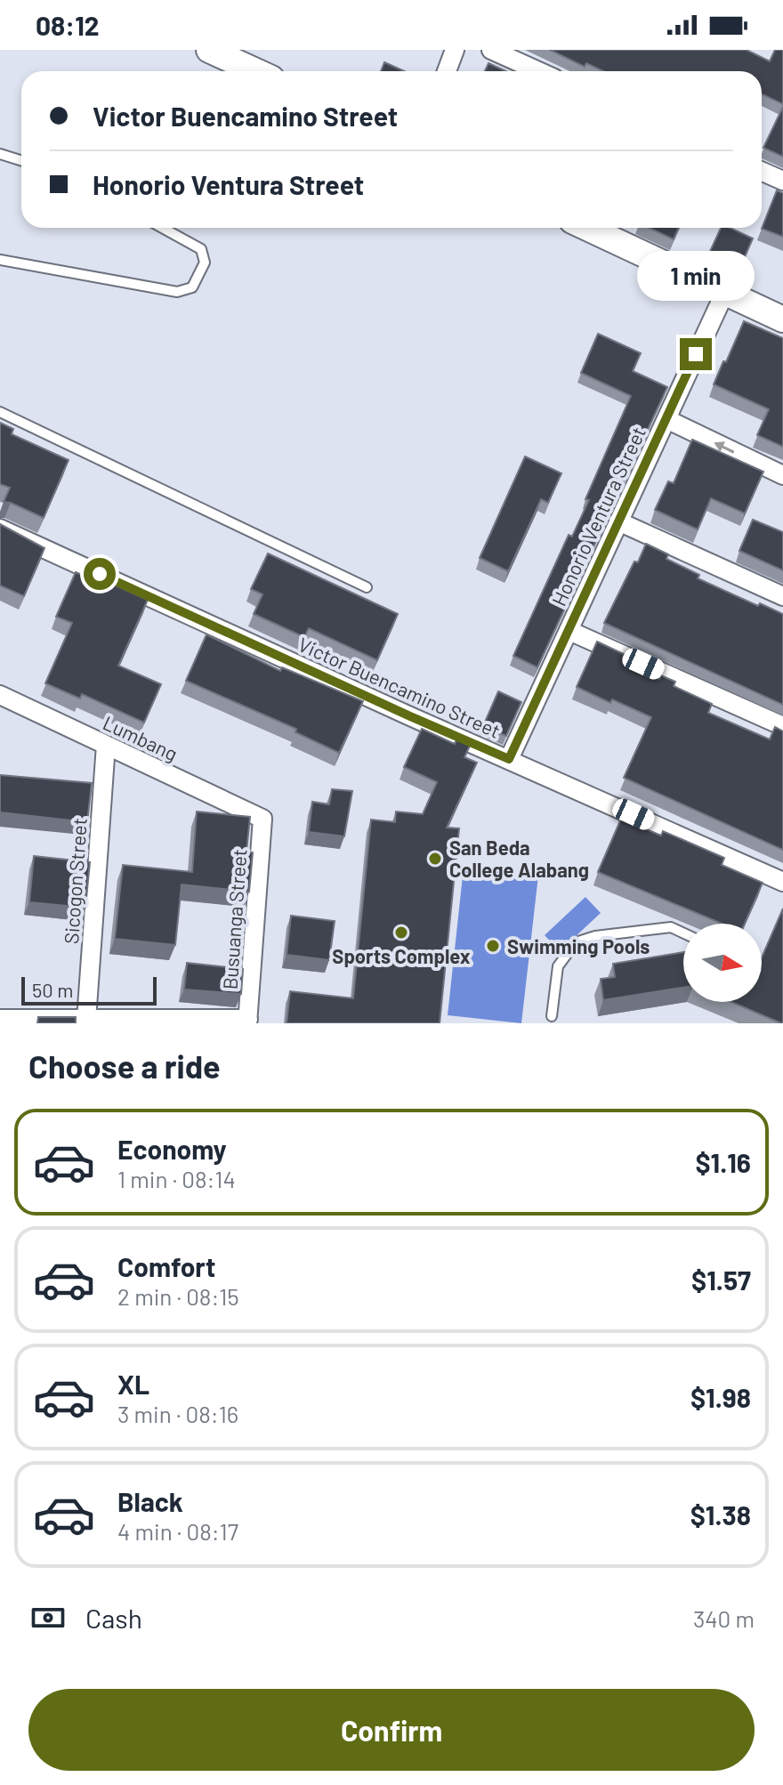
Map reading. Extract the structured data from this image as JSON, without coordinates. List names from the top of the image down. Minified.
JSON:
{"streets":{"street":["Honorio Ventura Street","Victor Buencamino Street","Lumbang","Sicogon Street","Busuanga Street"]},"crossings":[["Honorio Ventura Street","Victor Buencamino Street"],["Lumbang","Sicogon Street"],["Lumbang","Busuanga Street"]],"places":["San Beda College Alabang","Sports Complex","Swimming Pools"],"scale_bar":"50 m","north":"right","page":{"status":"08:12","banner":["Victor Buencamino Street","Honorio Ventura Street"],"bubble":"1 min","scale":"50 m","heading":"Choose a ride","list":[{"name":"Economy","note":"1 min · 08:14","value":"$1.16"},{"name":"Comfort","note":"2 min · 08:15","value":"$1.57"},{"name":"XL","note":"3 min · 08:16","value":"$1.98"},{"name":"Black","note":"4 min · 08:17","value":"$1.38"}],"pay":["Cash","340 m"],"buttons":"Confirm"}}
